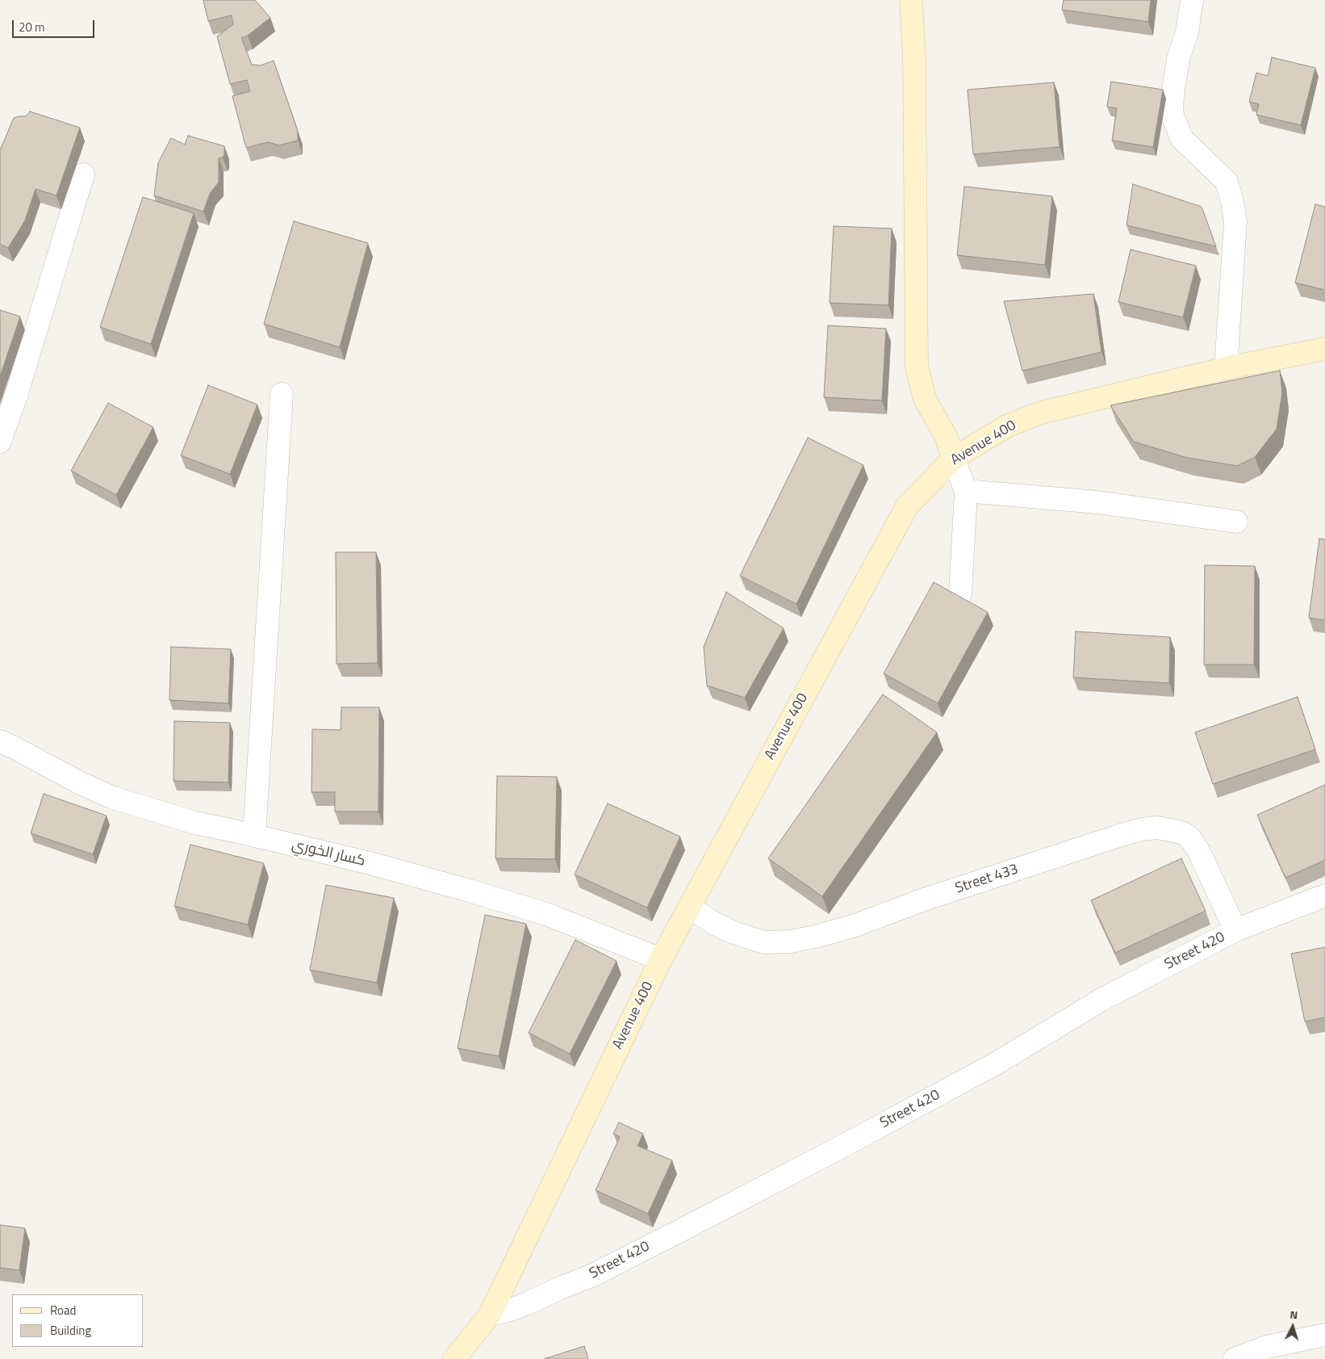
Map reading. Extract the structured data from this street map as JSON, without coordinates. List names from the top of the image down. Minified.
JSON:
{"streets":{"main road":["Avenue 400"],"street":["كسار الخوري","Street 433","Street 420"]},"crossings":[["Avenue 400","كسار الخوري"],["Avenue 400","Street 433"],["Avenue 400","Street 420"],["Street 433","Street 420"]],"legend":["Road","Building"],"scale_bar":"20 m","north":"top"}
